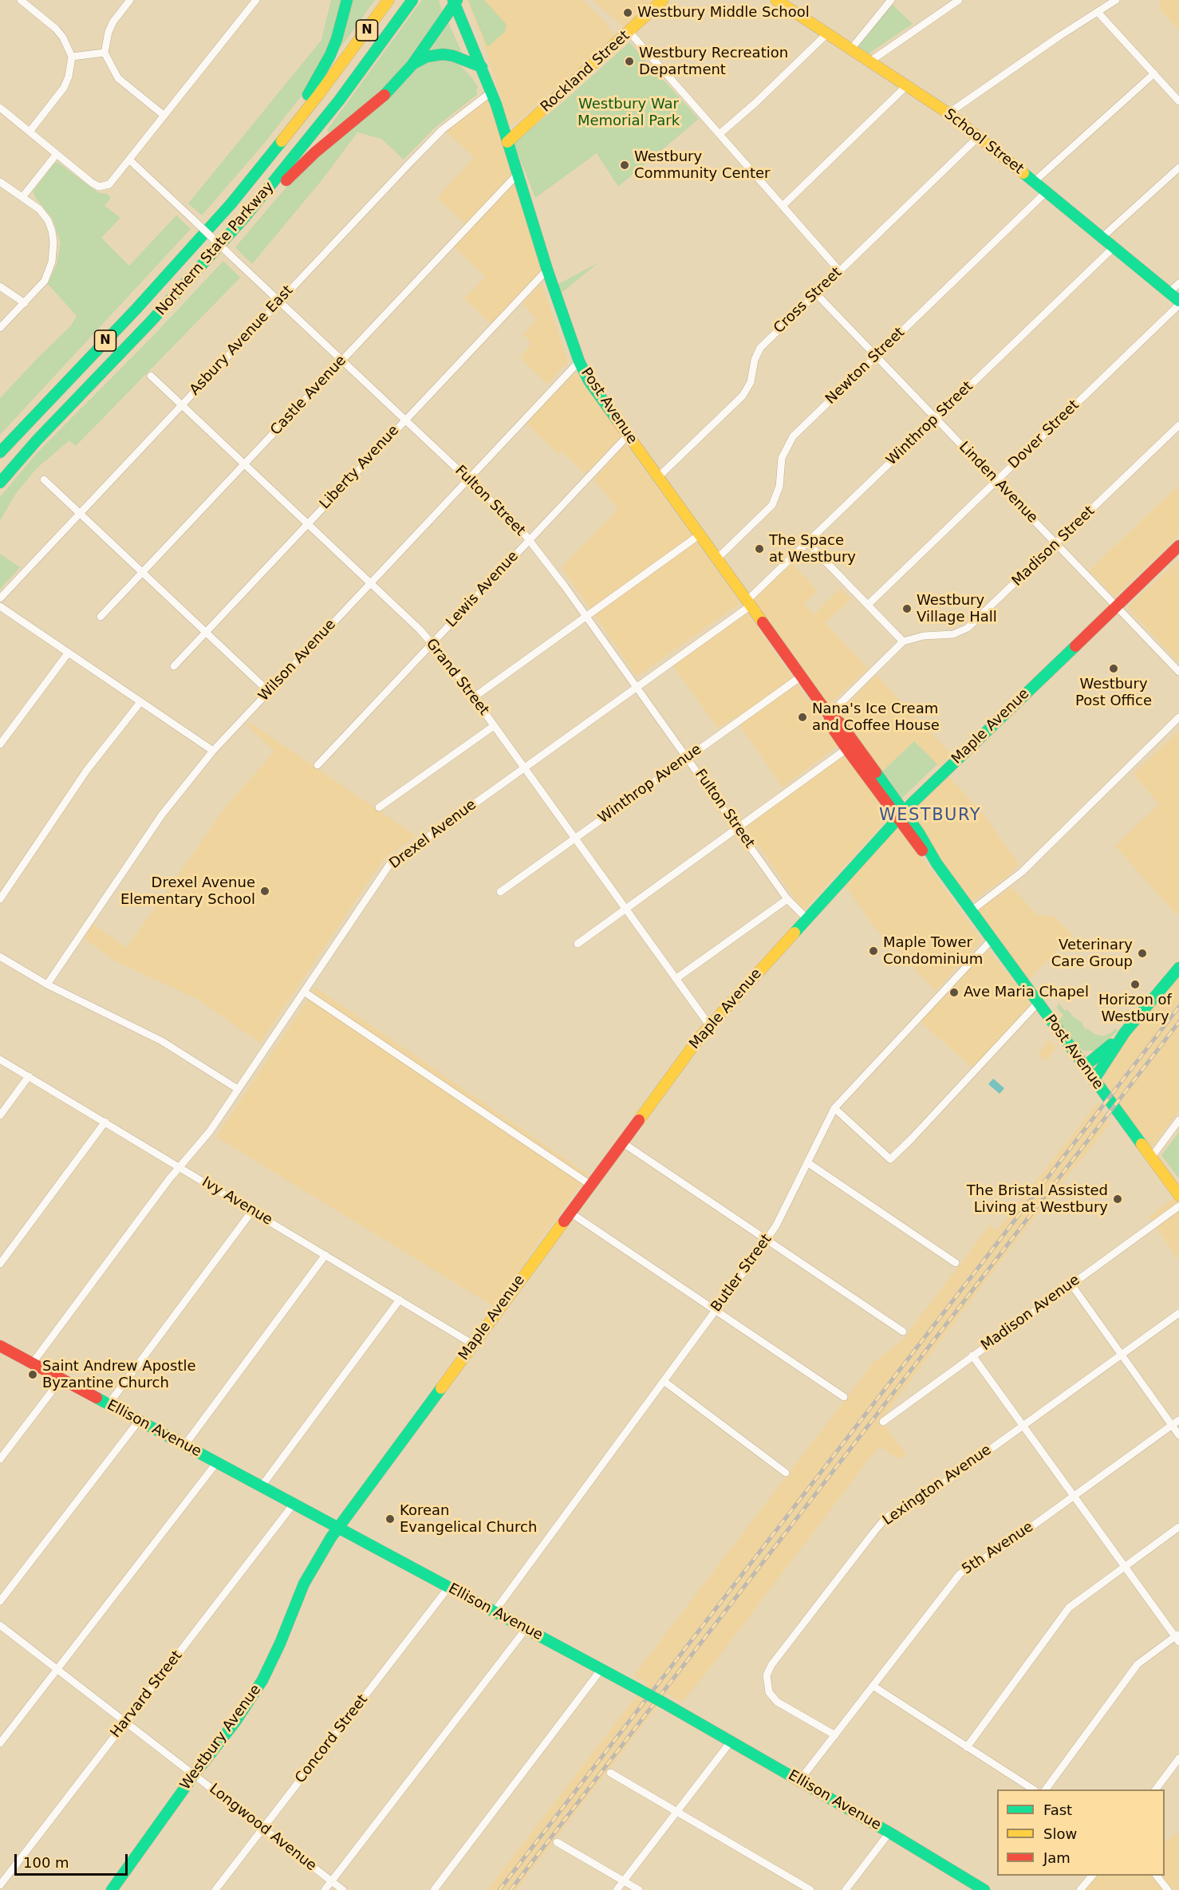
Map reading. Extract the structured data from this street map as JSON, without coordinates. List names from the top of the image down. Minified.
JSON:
{"streets":{"main road":["N","Rockland Street","School Street","Northern State Parkway","Post Avenue","Maple Avenue","Ellison Avenue","Westbury Avenue"],"street":["Cross Street","Asbury Avenue East","Newton Street","Castle Avenue","Winthrop Street","Dover Street","Liberty Avenue","Linden Avenue","Fulton Street","Madison Street","Lewis Avenue","Wilson Avenue","Grand Street","Winthrop Avenue","Drexel Avenue","Ivy Avenue","Butler Street","Madison Avenue","Lexington Avenue","5th Avenue","Harvard Street","Concord Street","Longwood Avenue"]},"crossings":[["Rockland Street","Post Avenue"],["School Street","Cross Street"],["School Street","Newton Street"],["School Street","Winthrop Street"],["Cross Street","Post Avenue"],["Cross Street","Linden Avenue"],["Asbury Avenue East","Post Avenue"],["Asbury Avenue East","Fulton Street"],["Asbury Avenue East","Grand Street"],["Newton Street","Post Avenue"],["Newton Street","Linden Avenue"],["Castle Avenue","Post Avenue"],["Castle Avenue","Fulton Street"],["Castle Avenue","Grand Street"],["Post Avenue","Winthrop Street"],["Post Avenue","Liberty Avenue"],["Post Avenue","Lewis Avenue"],["Post Avenue","Wilson Avenue"],["Post Avenue","Maple Avenue"],["Post Avenue","Winthrop Avenue"],["Post Avenue","Drexel Avenue"],["Post Avenue","Butler Street"],["Winthrop Street","Linden Avenue"],["Winthrop Street","Drexel Avenue"],["Dover Street","Linden Avenue"],["Liberty Avenue","Fulton Street"],["Liberty Avenue","Grand Street"],["Linden Avenue","Madison Street"],["Linden Avenue","Maple Avenue"],["Fulton Street","Lewis Avenue"],["Fulton Street","Wilson Avenue"],["Fulton Street","Maple Avenue"],["Fulton Street","Winthrop Avenue"],["Fulton Street","Drexel Avenue"],["Lewis Avenue","Grand Street"],["Wilson Avenue","Grand Street"],["Grand Street","Maple Avenue"],["Grand Street","Winthrop Avenue"],["Grand Street","Drexel Avenue"],["Maple Avenue","Ivy Avenue"],["Maple Avenue","Ellison Avenue"],["Maple Avenue","Westbury Avenue"],["Drexel Avenue","Ivy Avenue"],["Drexel Avenue","Ellison Avenue"],["Butler Street","Ellison Avenue"],["Ellison Avenue","5th Avenue"],["Ellison Avenue","Harvard Street"],["Ellison Avenue","Westbury Avenue"],["Ellison Avenue","Concord Street"],["Lexington Avenue","5th Avenue"],["Harvard Street","Longwood Avenue"],["Westbury Avenue","Longwood Avenue"],["Concord Street","Longwood Avenue"]],"districts":["WESTBURY"],"parks":["Westbury War Memorial Park"],"places":["Westbury Middle School","Westbury Recreation Department","Westbury Community Center","The Space at Westbury","Westbury Village Hall","Westbury Post Office","Nana's Ice Cream and Coffee House","Drexel Avenue Elementary School","Maple Tower Condominium","Veterinary Care Group","Horizon of Westbury","Ave Maria Chapel","The Bristal Assisted Living at Westbury","Saint Andrew Apostle Byzantine Church","Korean Evangelical Church"],"legend":["Fast","Slow","Jam"],"scale_bar":"100 m"}
